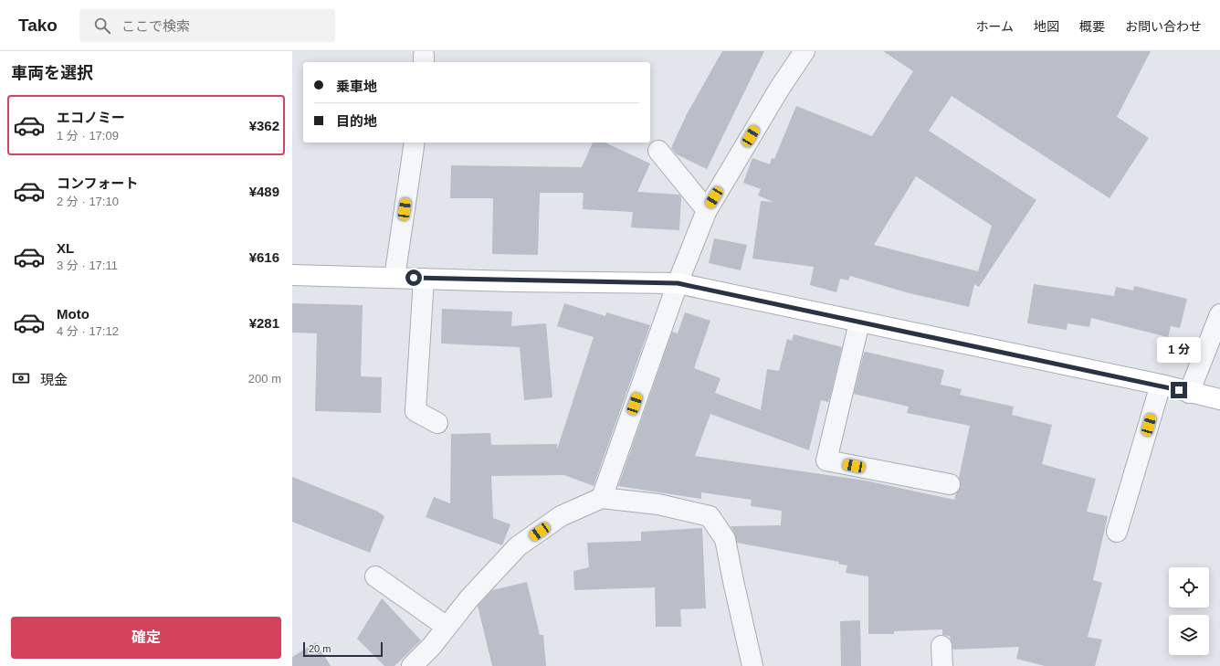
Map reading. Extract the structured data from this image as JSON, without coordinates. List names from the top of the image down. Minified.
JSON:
{"scale_bar":"20 m","page":{"header":"Tako","search":"ここで検索","nav":["ホーム","地図","概要","お問い合わせ"],"heading":"車両を選択","banner":["乗車地","目的地"],"list":[{"name":"エコノミー","note":"1 分 · 17:09","value":"¥362"},{"name":"コンフォート","note":"2 分 · 17:10","value":"¥489"},{"name":"XL","note":"3 分 · 17:11","value":"¥616"},{"name":"Moto","note":"4 分 · 17:12","value":"¥281"}],"bubble":"1 分","pay":["現金","200 m"],"buttons":"確定","scale":"20 m"}}
